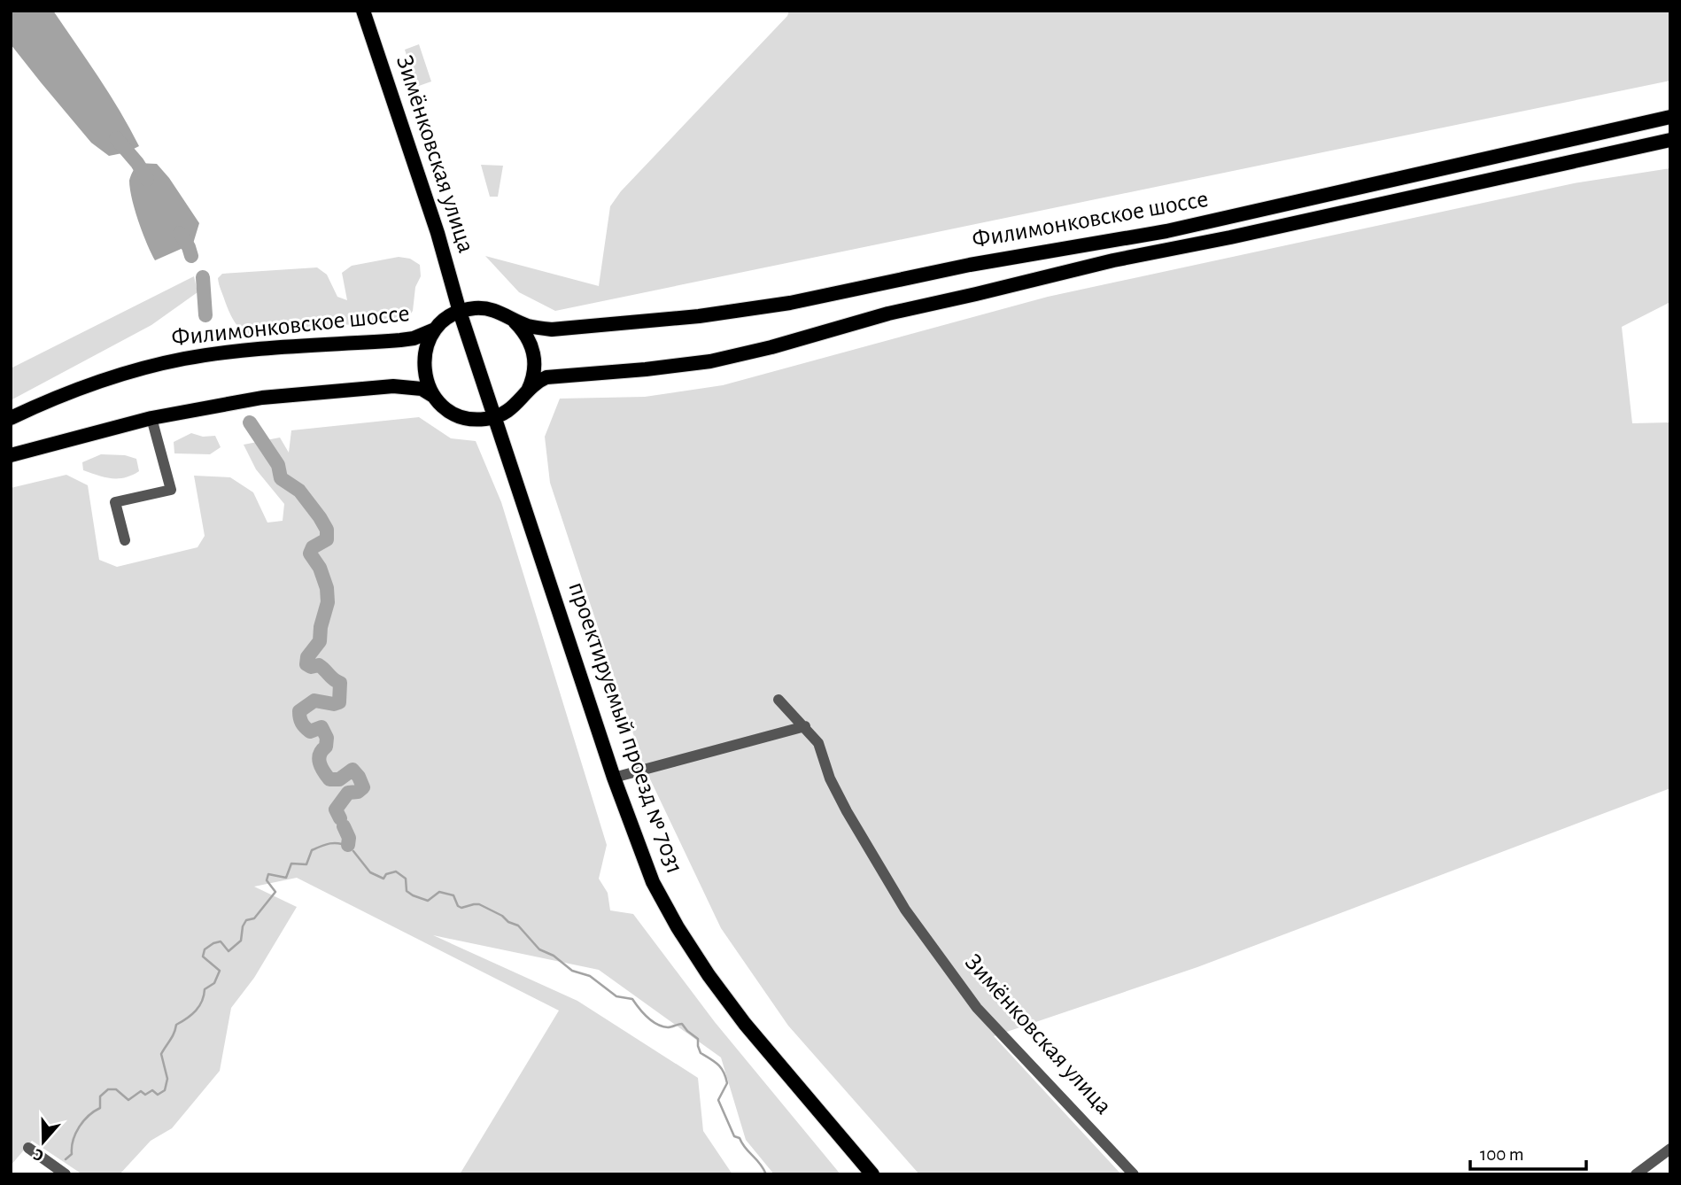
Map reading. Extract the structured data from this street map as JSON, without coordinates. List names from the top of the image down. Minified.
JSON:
{"streets":{"main road":["Зимёнковская улица","Филимонковское шоссе","проектируемый проезд № 7031"]},"crossings":[["Зимёнковская улица","Филимонковское шоссе"],["Зимёнковская улица","проектируемый проезд № 7031"],["Филимонковское шоссе","проектируемый проезд № 7031"]],"scale_bar":"100 m","north":"bottom"}
